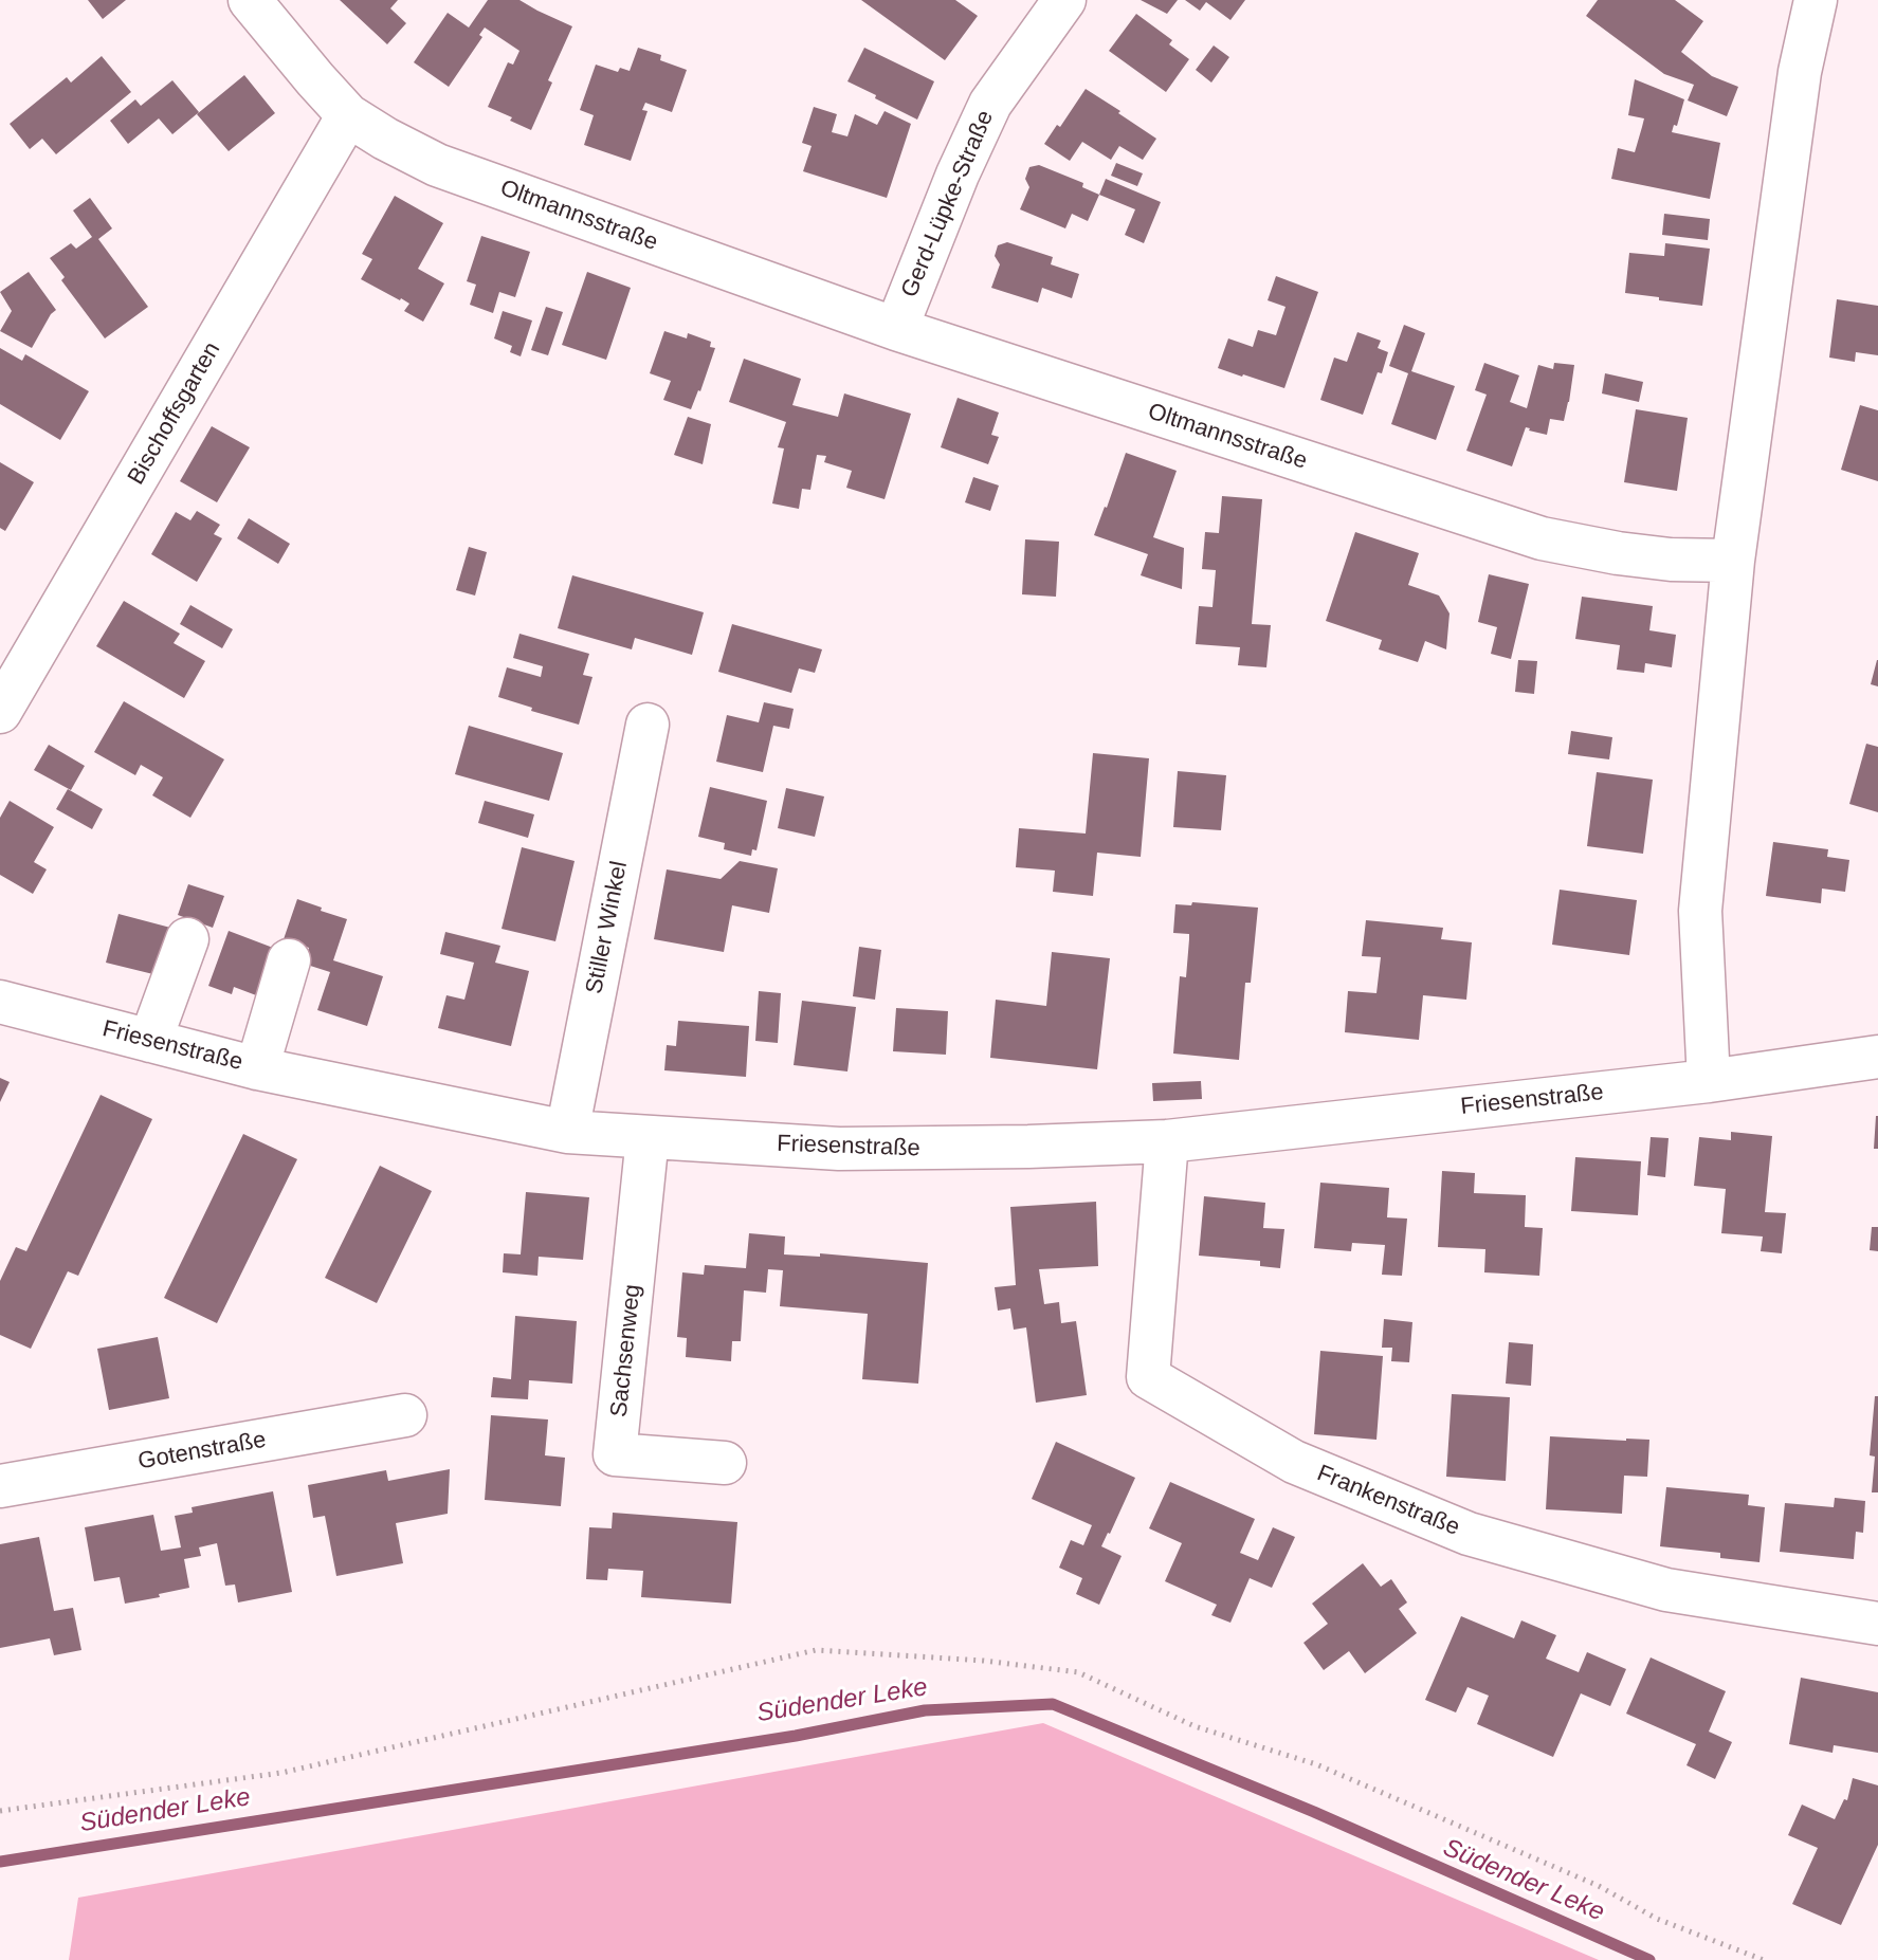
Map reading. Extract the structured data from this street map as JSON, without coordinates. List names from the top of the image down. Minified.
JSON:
{"streets":{"street":["Gerd-Lüpke-Straße","Oltmannsstraße","Bischoffsgarten","Stiller Winkel","Friesenstraße","Sachsenweg","Gotenstraße","Frankenstraße"]},"crossings":[["Gerd-Lüpke-Straße","Oltmannsstraße"],["Oltmannsstraße","Bischoffsgarten"],["Stiller Winkel","Friesenstraße"],["Friesenstraße","Sachsenweg"],["Friesenstraße","Frankenstraße"]],"water":["Südender Leke"]}
